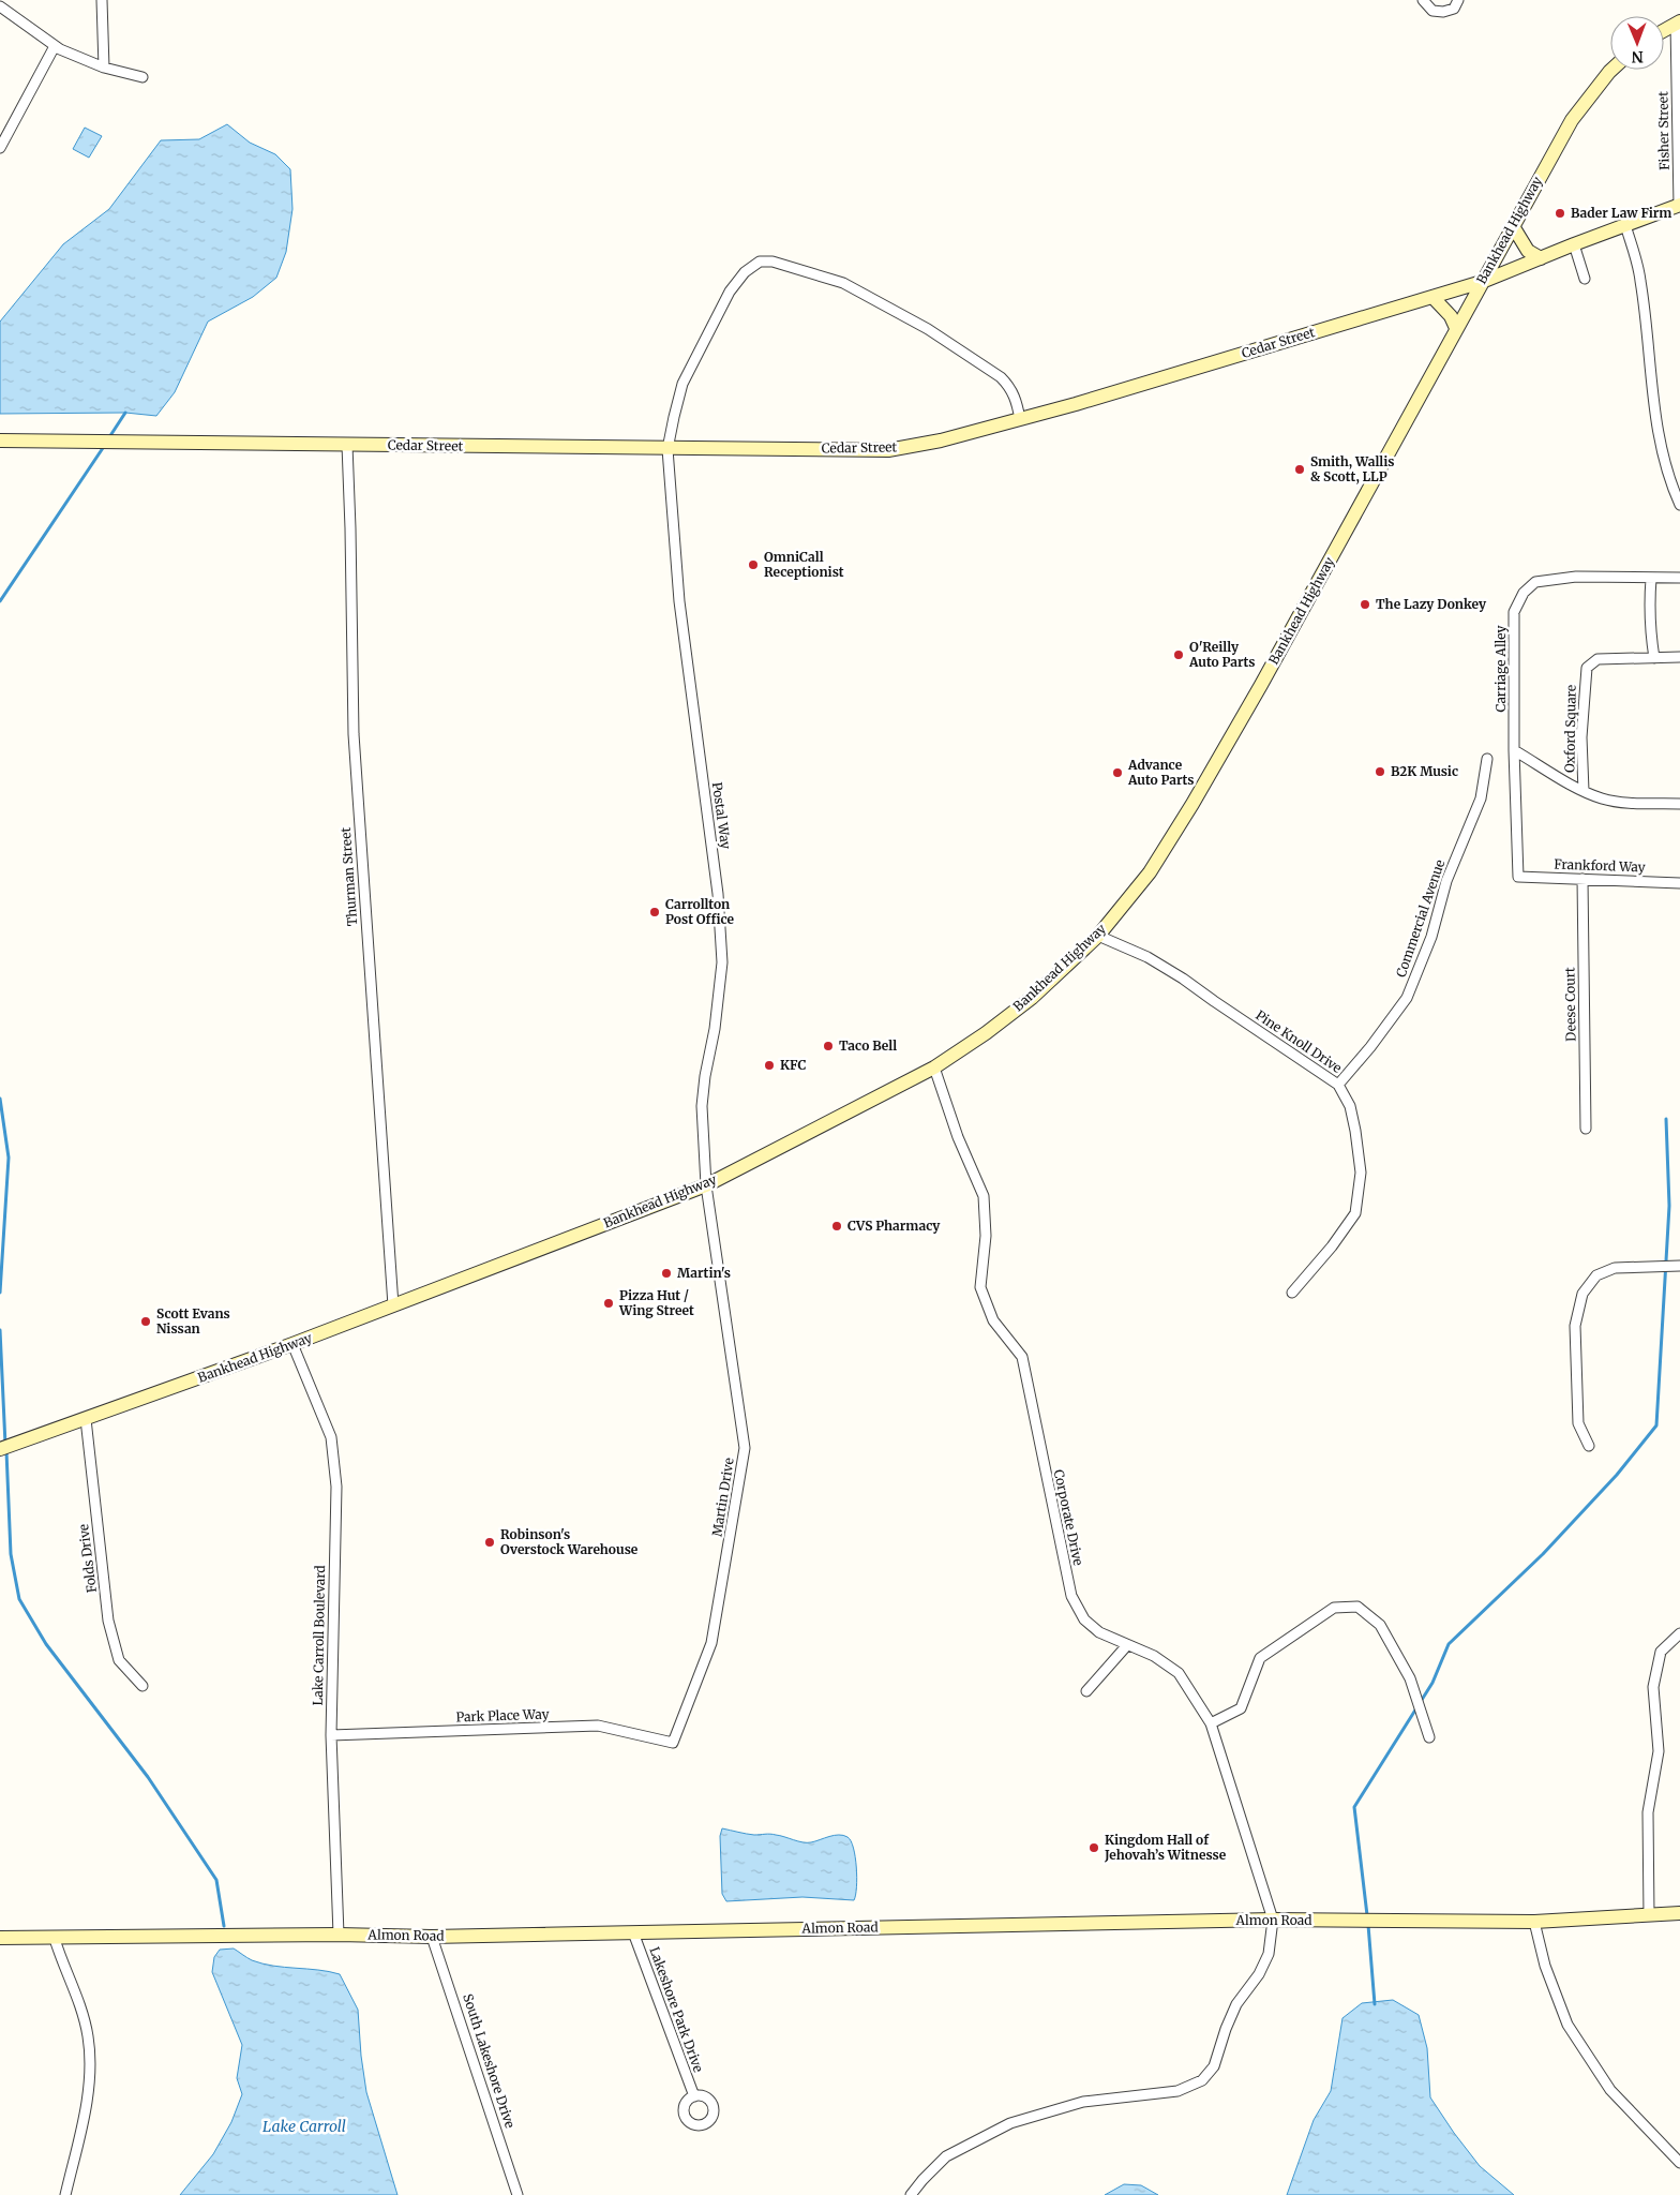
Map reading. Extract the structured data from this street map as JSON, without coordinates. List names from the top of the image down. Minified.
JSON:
{"streets":{"street":["Fisher Street","Bankhead Highway","Cedar Street","Carriage Alley","Oxford Square","Postal Way","Frankford Way","Thurman Street","Commercial Avenue","Deese Court","Pine Knoll Drive","Martin Drive","Corporate Drive","Folds Drive","Lake Carroll Boulevard","Park Place Way","Almon Road","Lakeshore Park Drive","South Lakeshore Drive"]},"crossings":[["Fisher Street","Cedar Street"],["Bankhead Highway","Cedar Street"],["Bankhead Highway","Postal Way"],["Bankhead Highway","Thurman Street"],["Bankhead Highway","Pine Knoll Drive"],["Bankhead Highway","Martin Drive"],["Bankhead Highway","Corporate Drive"],["Bankhead Highway","Folds Drive"],["Bankhead Highway","Lake Carroll Boulevard"],["Cedar Street","Postal Way"],["Cedar Street","Thurman Street"],["Carriage Alley","Frankford Way"],["Postal Way","Martin Drive"],["Frankford Way","Deese Court"],["Commercial Avenue","Pine Knoll Drive"],["Martin Drive","Park Place Way"],["Corporate Drive","Almon Road"],["Lake Carroll Boulevard","Park Place Way"],["Lake Carroll Boulevard","Almon Road"],["Almon Road","Lakeshore Park Drive"],["Almon Road","South Lakeshore Drive"]],"water":["Lake Carroll"],"places":["Bader Law Firm","Smith, Wallis & Scott, LLP","OmniCall Receptionist","The Lazy Donkey","O'Reilly Auto Parts","B2K Music","Advance Auto Parts","Carrollton Post Office","Taco Bell","KFC","CVS Pharmacy","Martin's","Pizza Hut / Wing Street","Scott Evans Nissan","Robinson's Overstock Warehouse","Kingdom Hall of Jehovah’s Witnesse"],"north":"bottom"}
